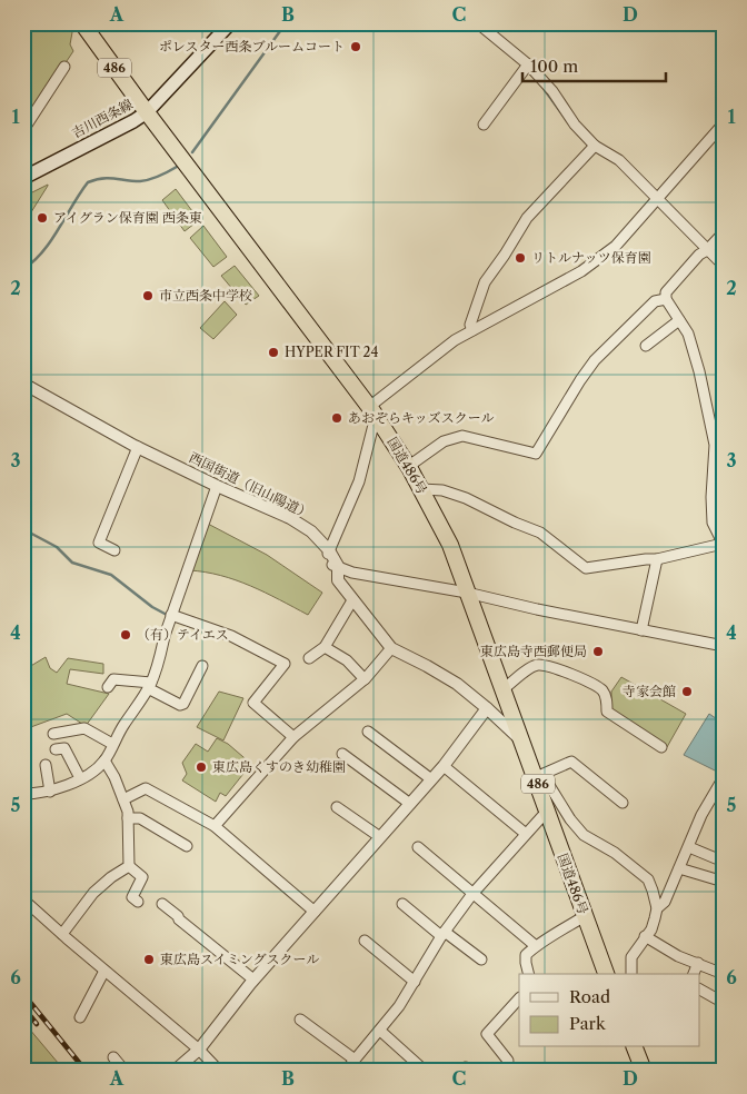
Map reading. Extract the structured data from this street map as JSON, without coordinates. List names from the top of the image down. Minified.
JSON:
{"streets":{"highway":["486","国道486号"],"main road":["吉川西条線"],"street":["西国街道（旧山陽道）"]},"crossings":[["吉川西条線","国道486号"],["国道486号","西国街道（旧山陽道）"]],"places":["ポレスター西条ブルームコート","アイグラン保育園 西条東","リトルナッツ保育園","市立西条中学校","HYPER FIT 24","あおぞらキッズスクール","（有）テイエス","東広島寺西郵便局","寺家会館","東広島くすのき幼稚園","東広島スイミングスクール"],"legend":["Road","Park"],"scale_bar":"100 m","grid":{"columns":["A","B","C","D"],"rows":["1","2","3","4","5","6"]}}
